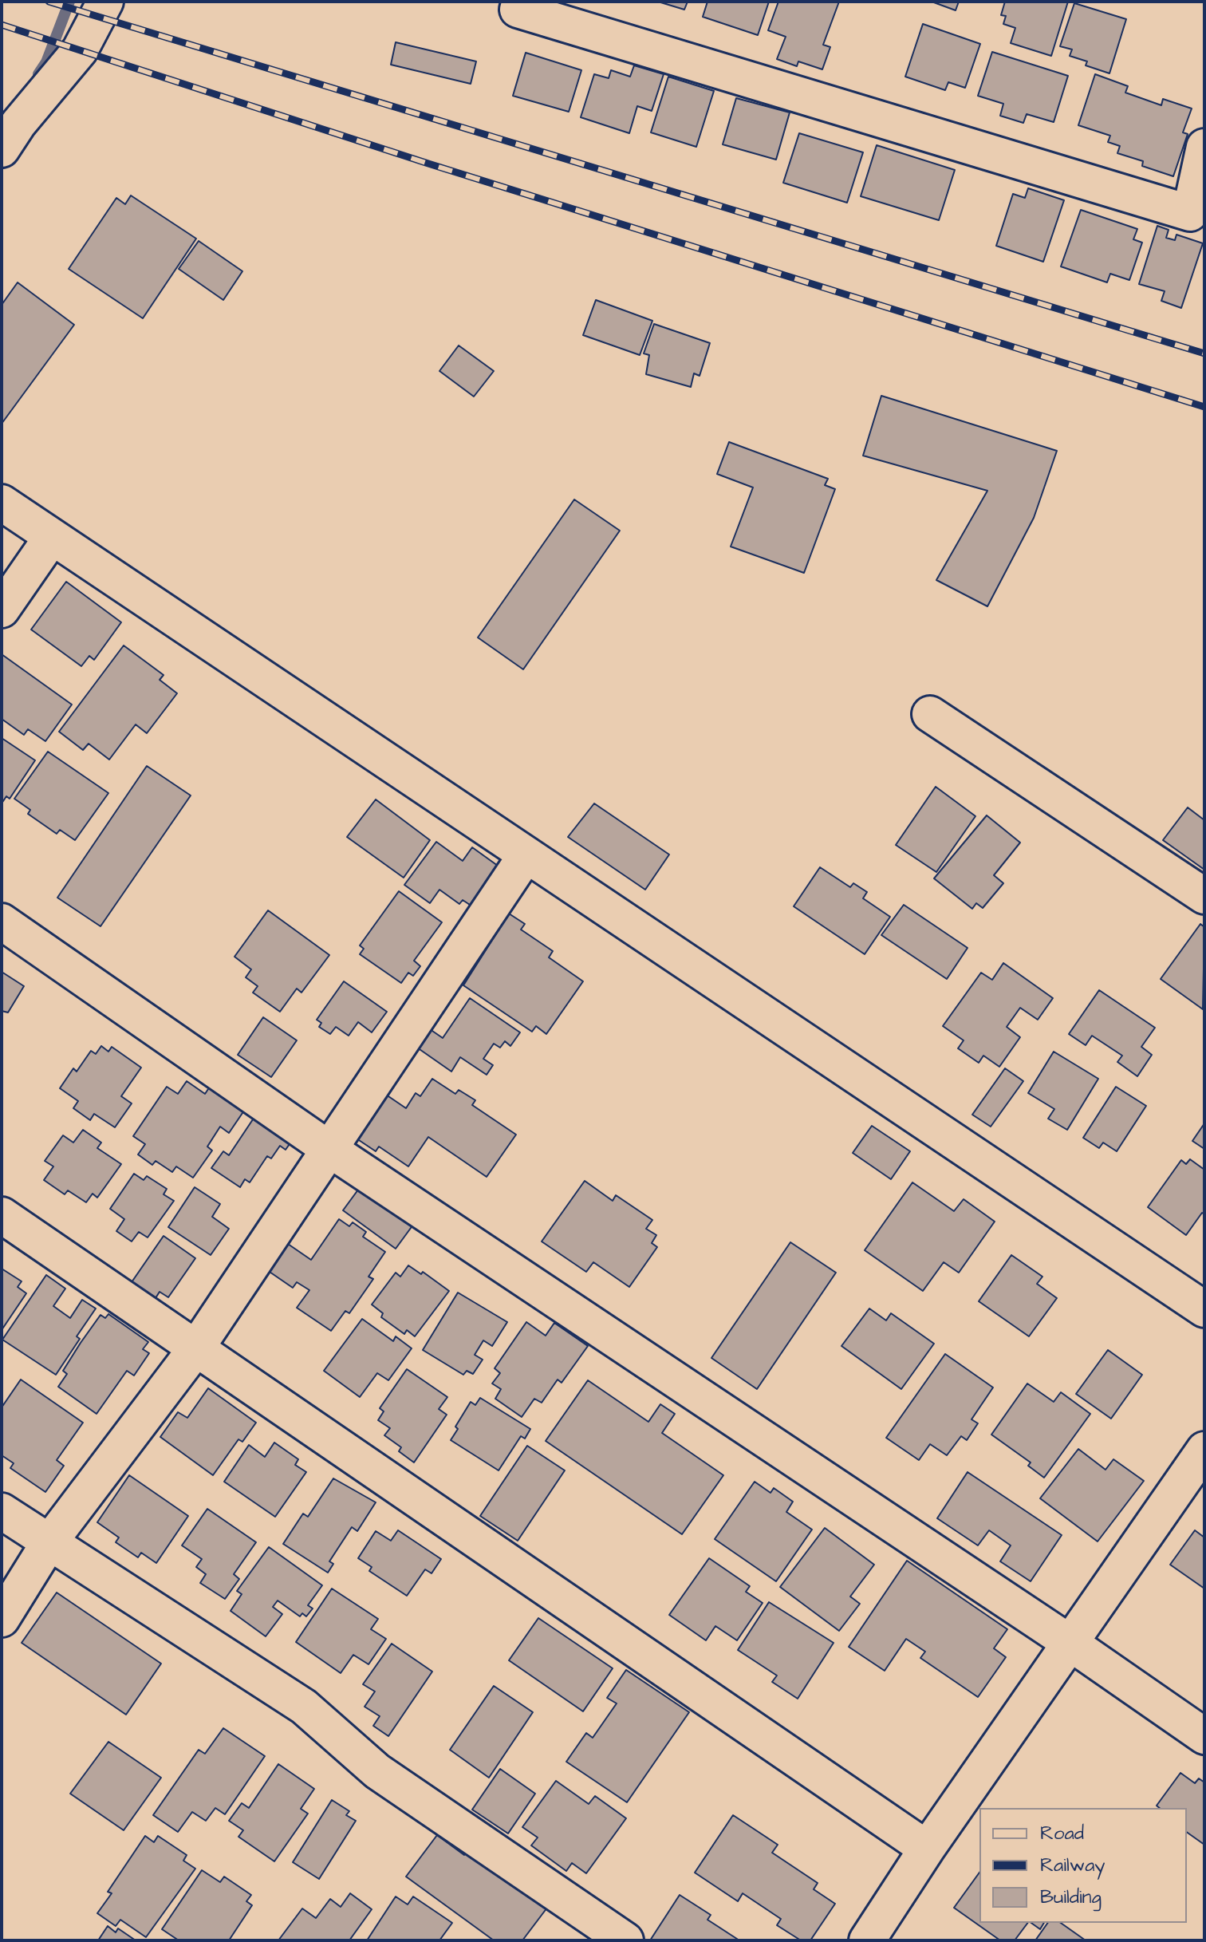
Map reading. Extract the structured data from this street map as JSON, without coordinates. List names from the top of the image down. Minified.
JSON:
{"legend":["Road","Railway","Building"]}
